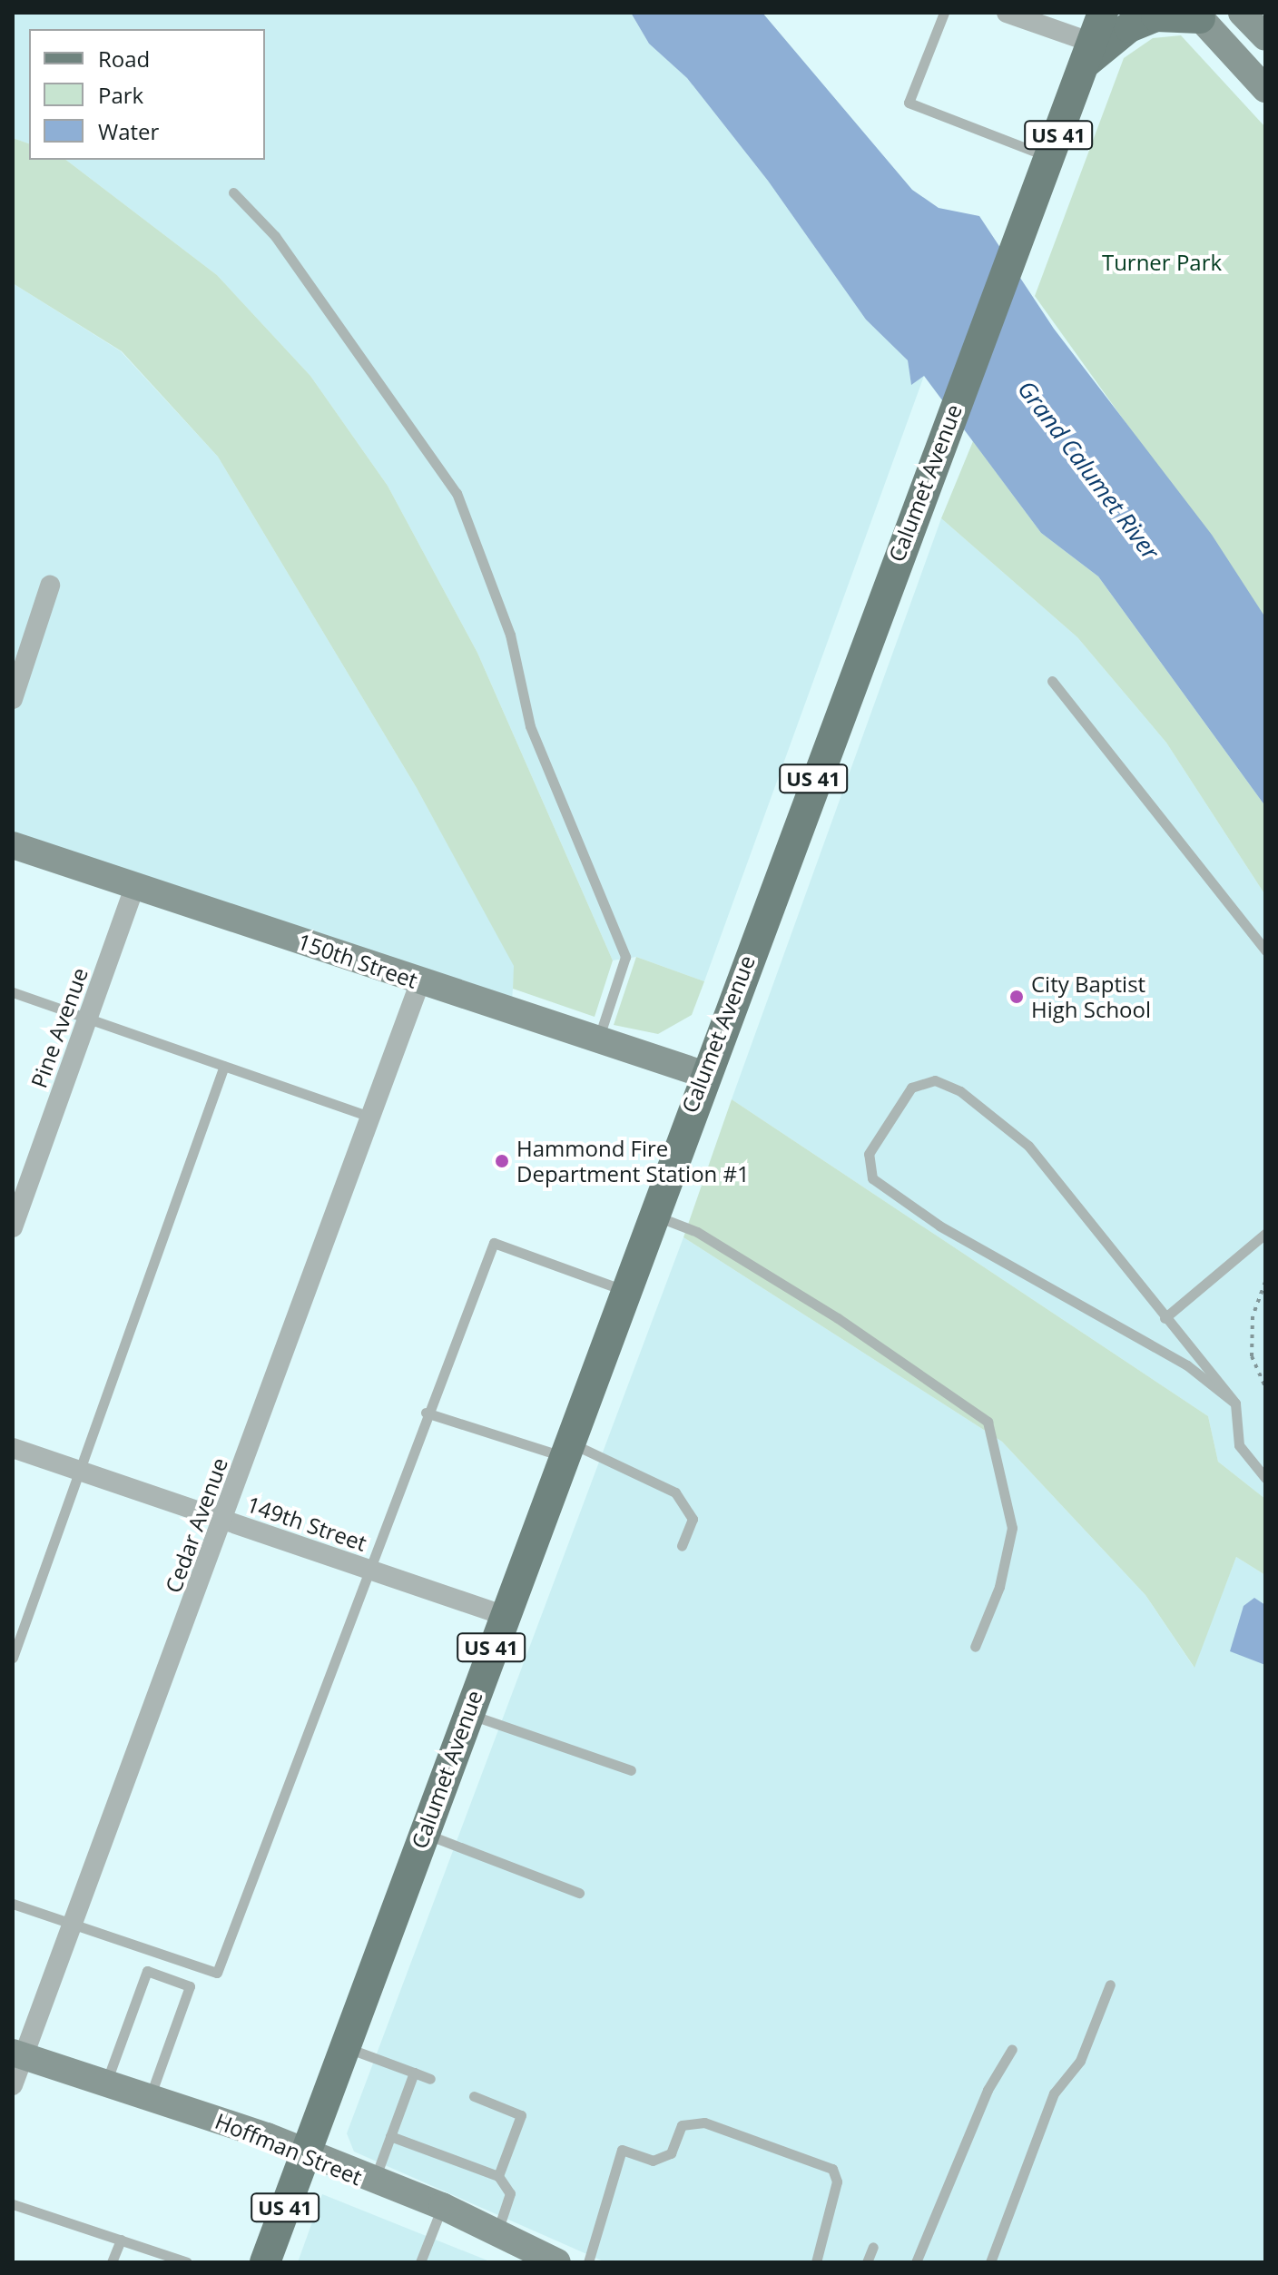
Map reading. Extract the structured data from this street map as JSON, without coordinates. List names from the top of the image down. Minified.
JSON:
{"streets":{"main road":["US 41","Calumet Avenue"],"street":["150th Street","Pine Avenue","149th Street","Cedar Avenue","Hoffman Street"]},"crossings":[["Calumet Avenue","150th Street"],["Calumet Avenue","149th Street"],["Calumet Avenue","Hoffman Street"],["150th Street","Pine Avenue"],["150th Street","Cedar Avenue"],["149th Street","Cedar Avenue"],["Cedar Avenue","Hoffman Street"]],"water":["Grand Calumet River"],"parks":["Turner Park"],"places":["City Baptist High School","Hammond Fire Department Station #1"],"legend":["Road","Park","Water"]}
